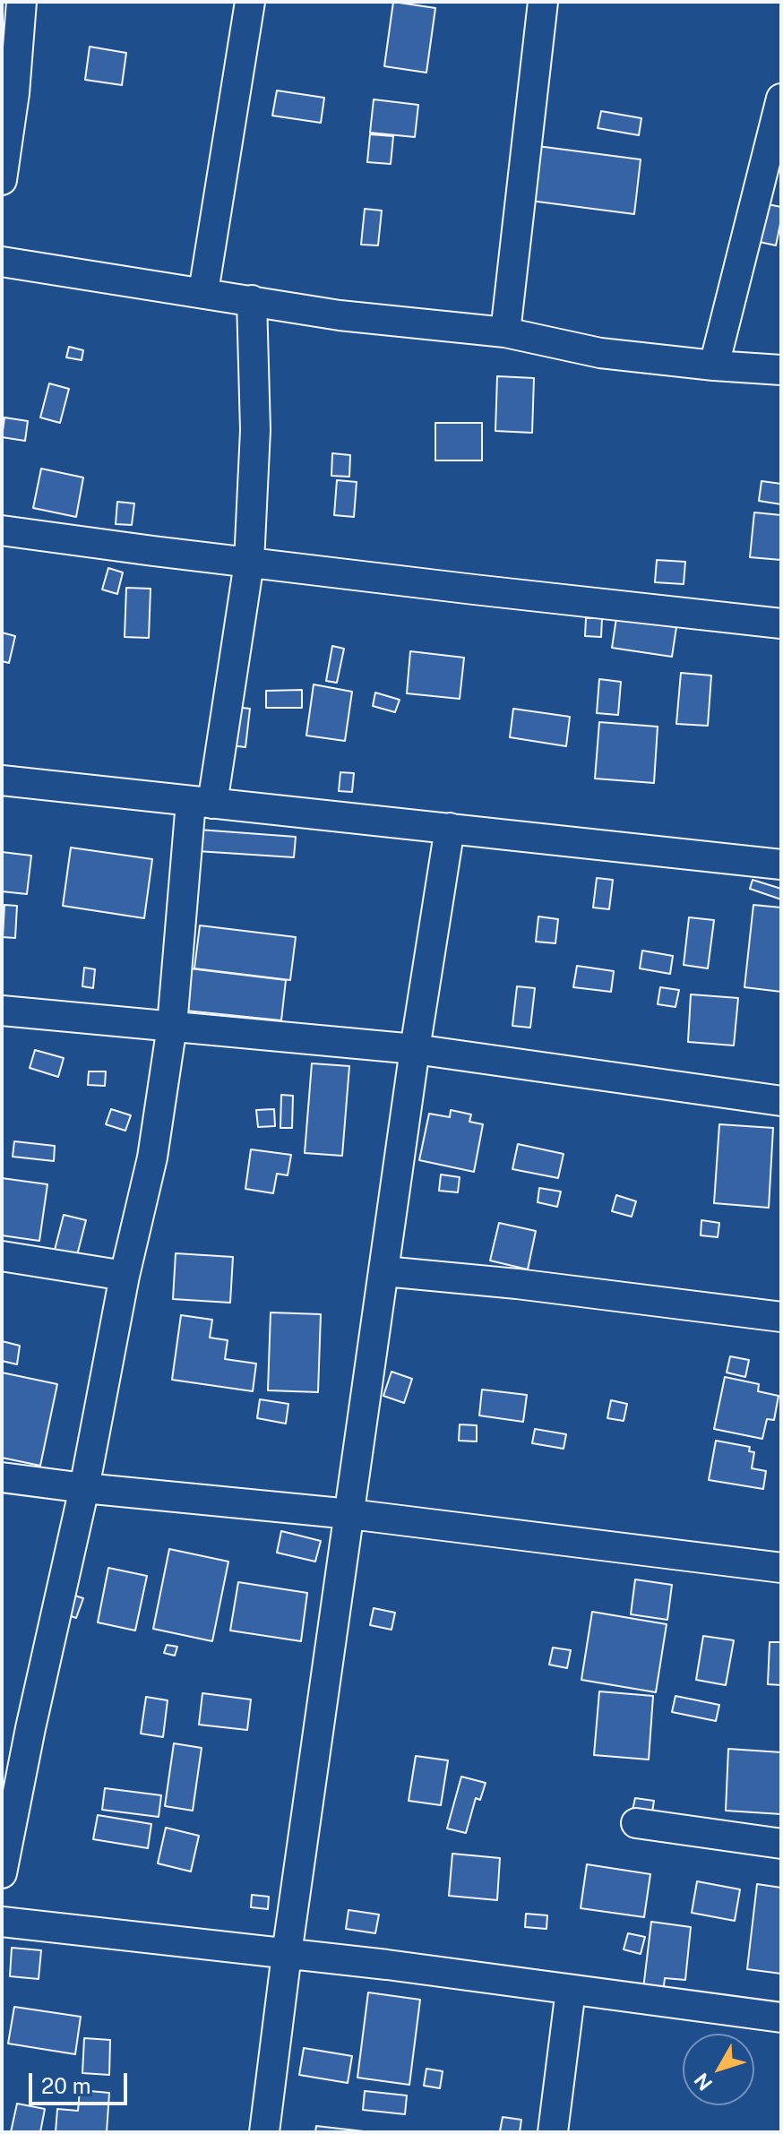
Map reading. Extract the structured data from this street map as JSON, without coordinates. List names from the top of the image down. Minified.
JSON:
{"scale_bar":"20 m","north":"bottom left"}
